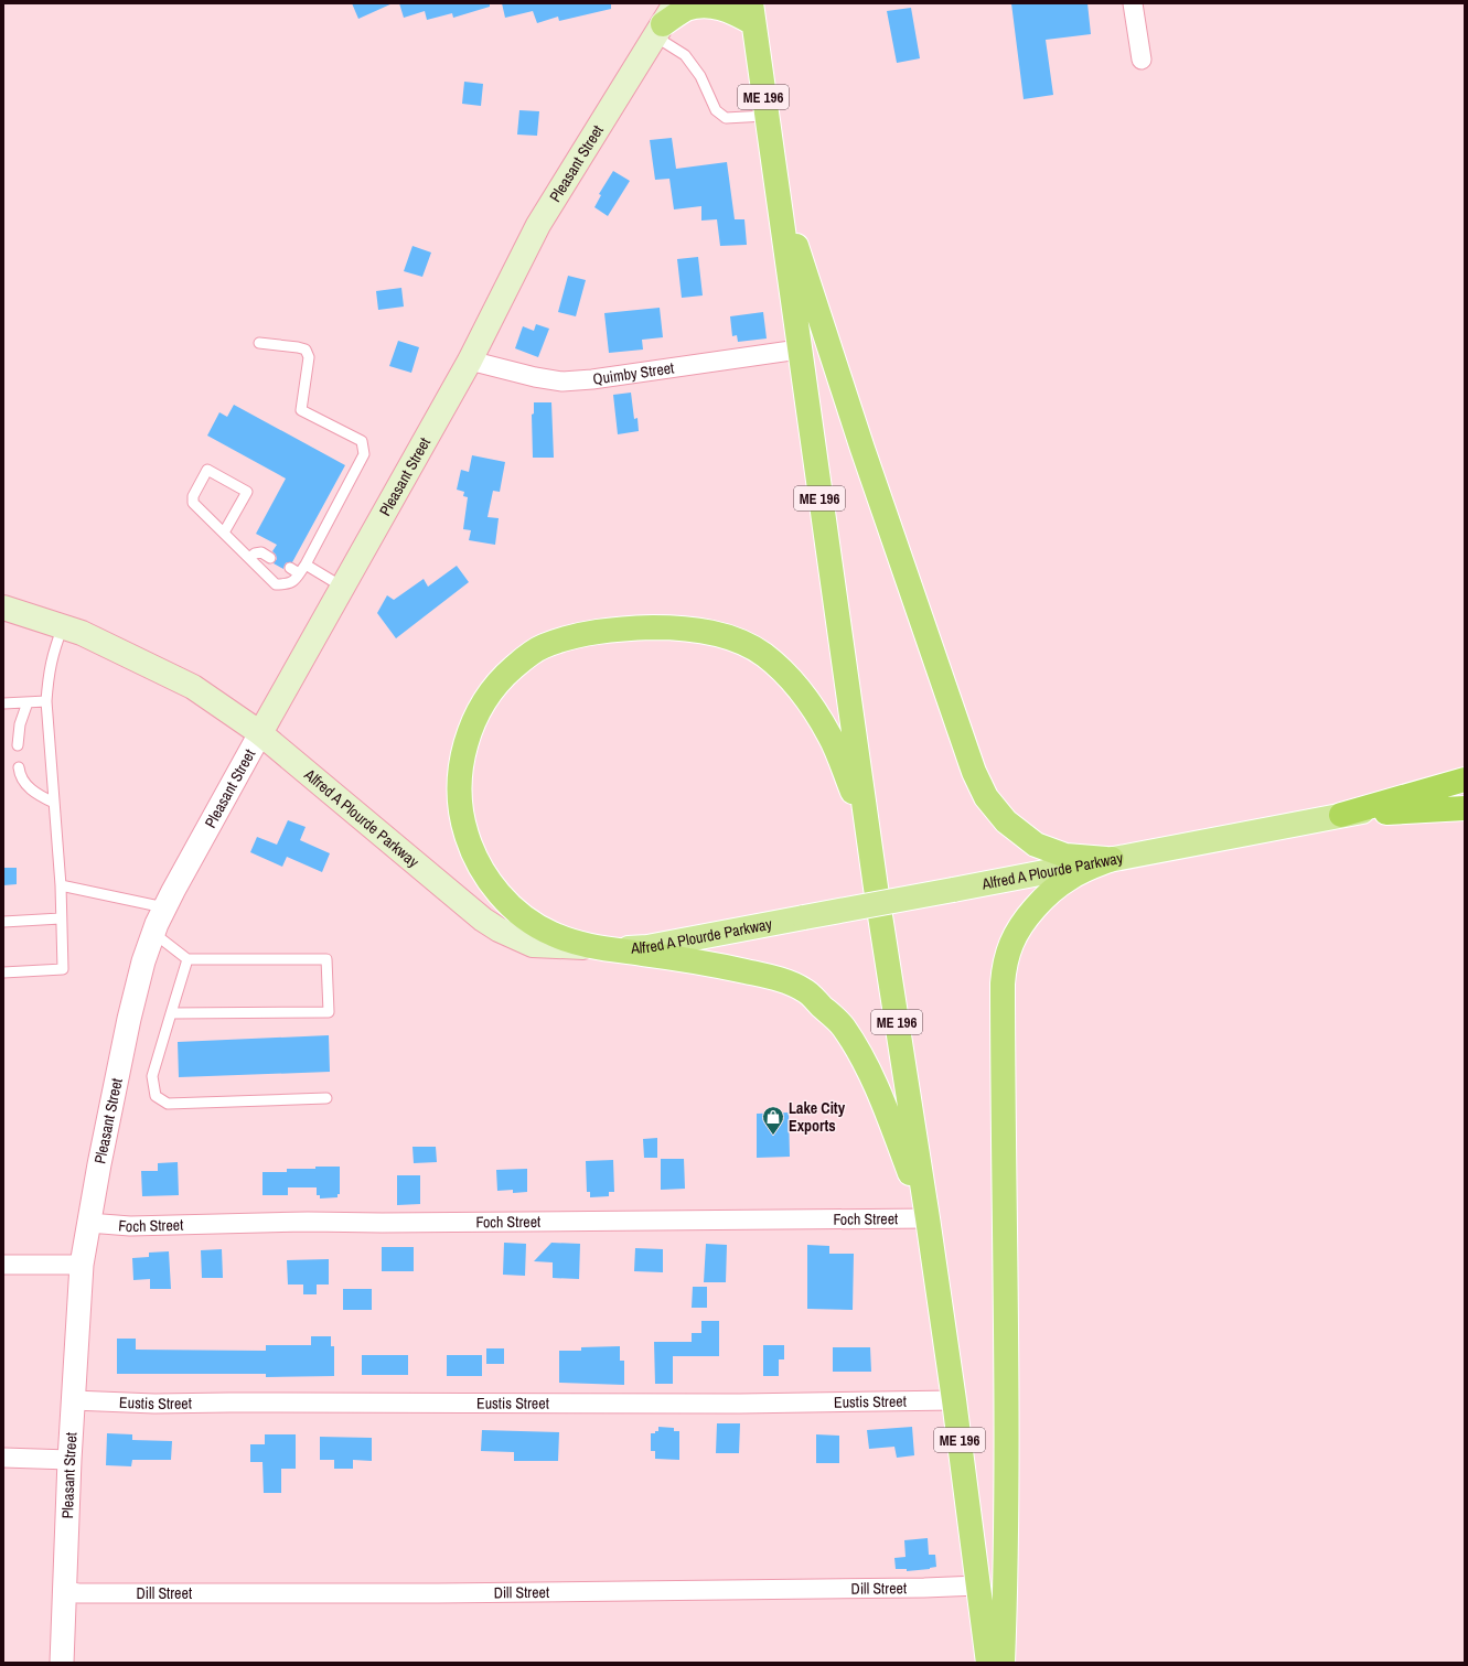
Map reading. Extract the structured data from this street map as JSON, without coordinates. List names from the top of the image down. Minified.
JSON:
{"streets":{"highway":["ME 196"],"main road":["Pleasant Street","Alfred A Plourde Parkway"],"street":["Quimby Street","Foch Street","Eustis Street","Dill Street"]},"crossings":[["ME 196","Quimby Street"],["ME 196","Foch Street"],["ME 196","Eustis Street"],["ME 196","Dill Street"],["Pleasant Street","Quimby Street"],["Pleasant Street","Alfred A Plourde Parkway"],["Pleasant Street","Foch Street"],["Pleasant Street","Eustis Street"],["Pleasant Street","Dill Street"]],"places":{"shop":["Lake City Exports"]}}
